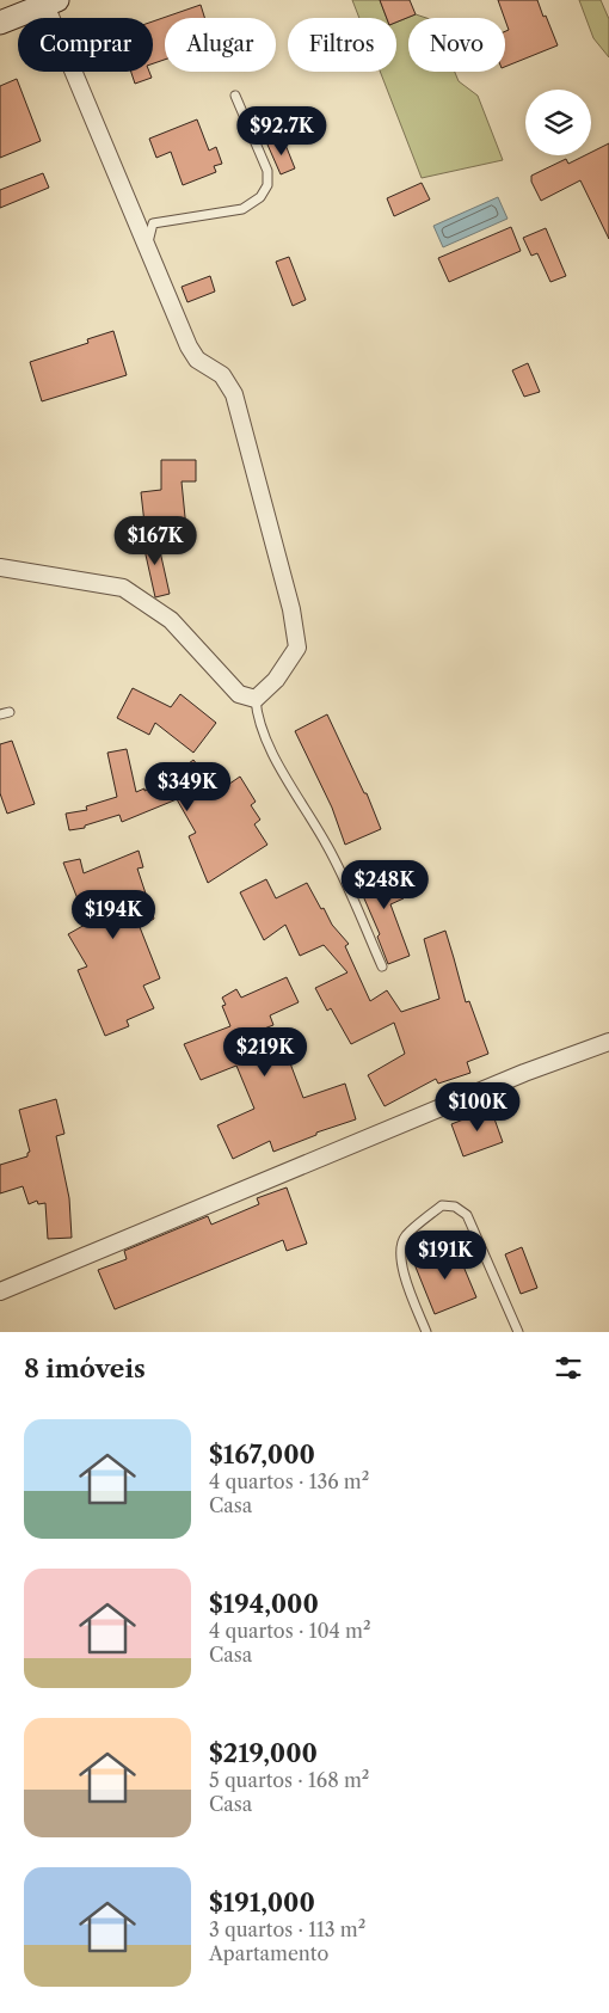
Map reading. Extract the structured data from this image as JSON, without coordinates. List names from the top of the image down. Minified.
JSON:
{"page":{"chip":["Comprar","Alugar","Filtros","Novo"],"price":["$92.7K","$167K","$349K","$248K","$194K","$219K","$100K","$191K"],"heading":"8 imóveis","list":[{"name":"$167,000","note":"4 quartos · 136 m² · Casa"},{"name":"$194,000","note":"4 quartos · 104 m² · Casa"},{"name":"$219,000","note":"5 quartos · 168 m² · Casa"},{"name":"$191,000","note":"3 quartos · 113 m² · Apartamento"}]}}
